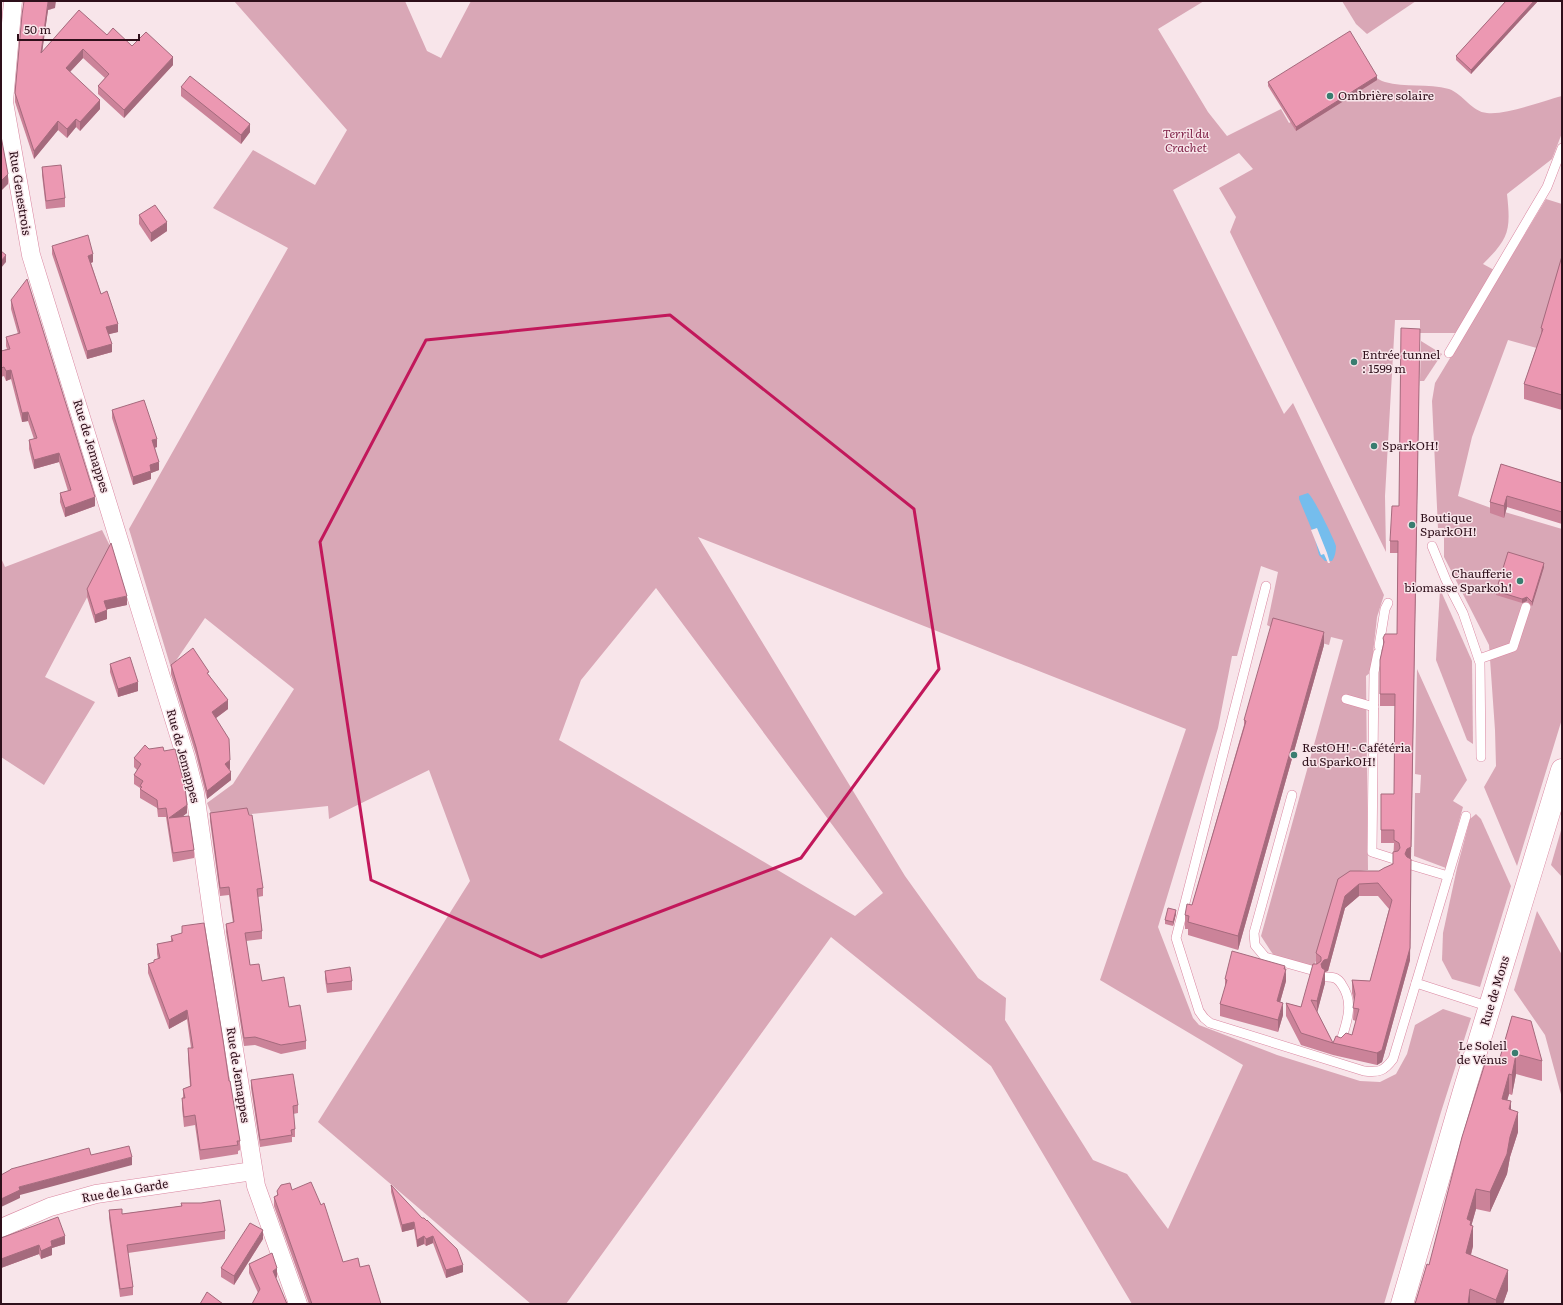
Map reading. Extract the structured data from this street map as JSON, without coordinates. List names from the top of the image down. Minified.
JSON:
{"streets":{"main road":["Rue de Mons"],"street":["Rue Genestrois","Rue de Jemappes","Rue de la Garde"]},"crossings":[["Rue Genestrois","Rue de Jemappes"],["Rue de Jemappes","Rue de la Garde"]],"parks":["Terril du Crachet"],"places":["Ombrière solaire","Entrée tunnel : 1599 m","SparkOH!","Boutique SparkOH!","Chaufferie biomasse Sparkoh!","RestOH! - Cafétéria du SparkOH!","Le Soleil de Vénus"],"scale_bar":"50 m"}
